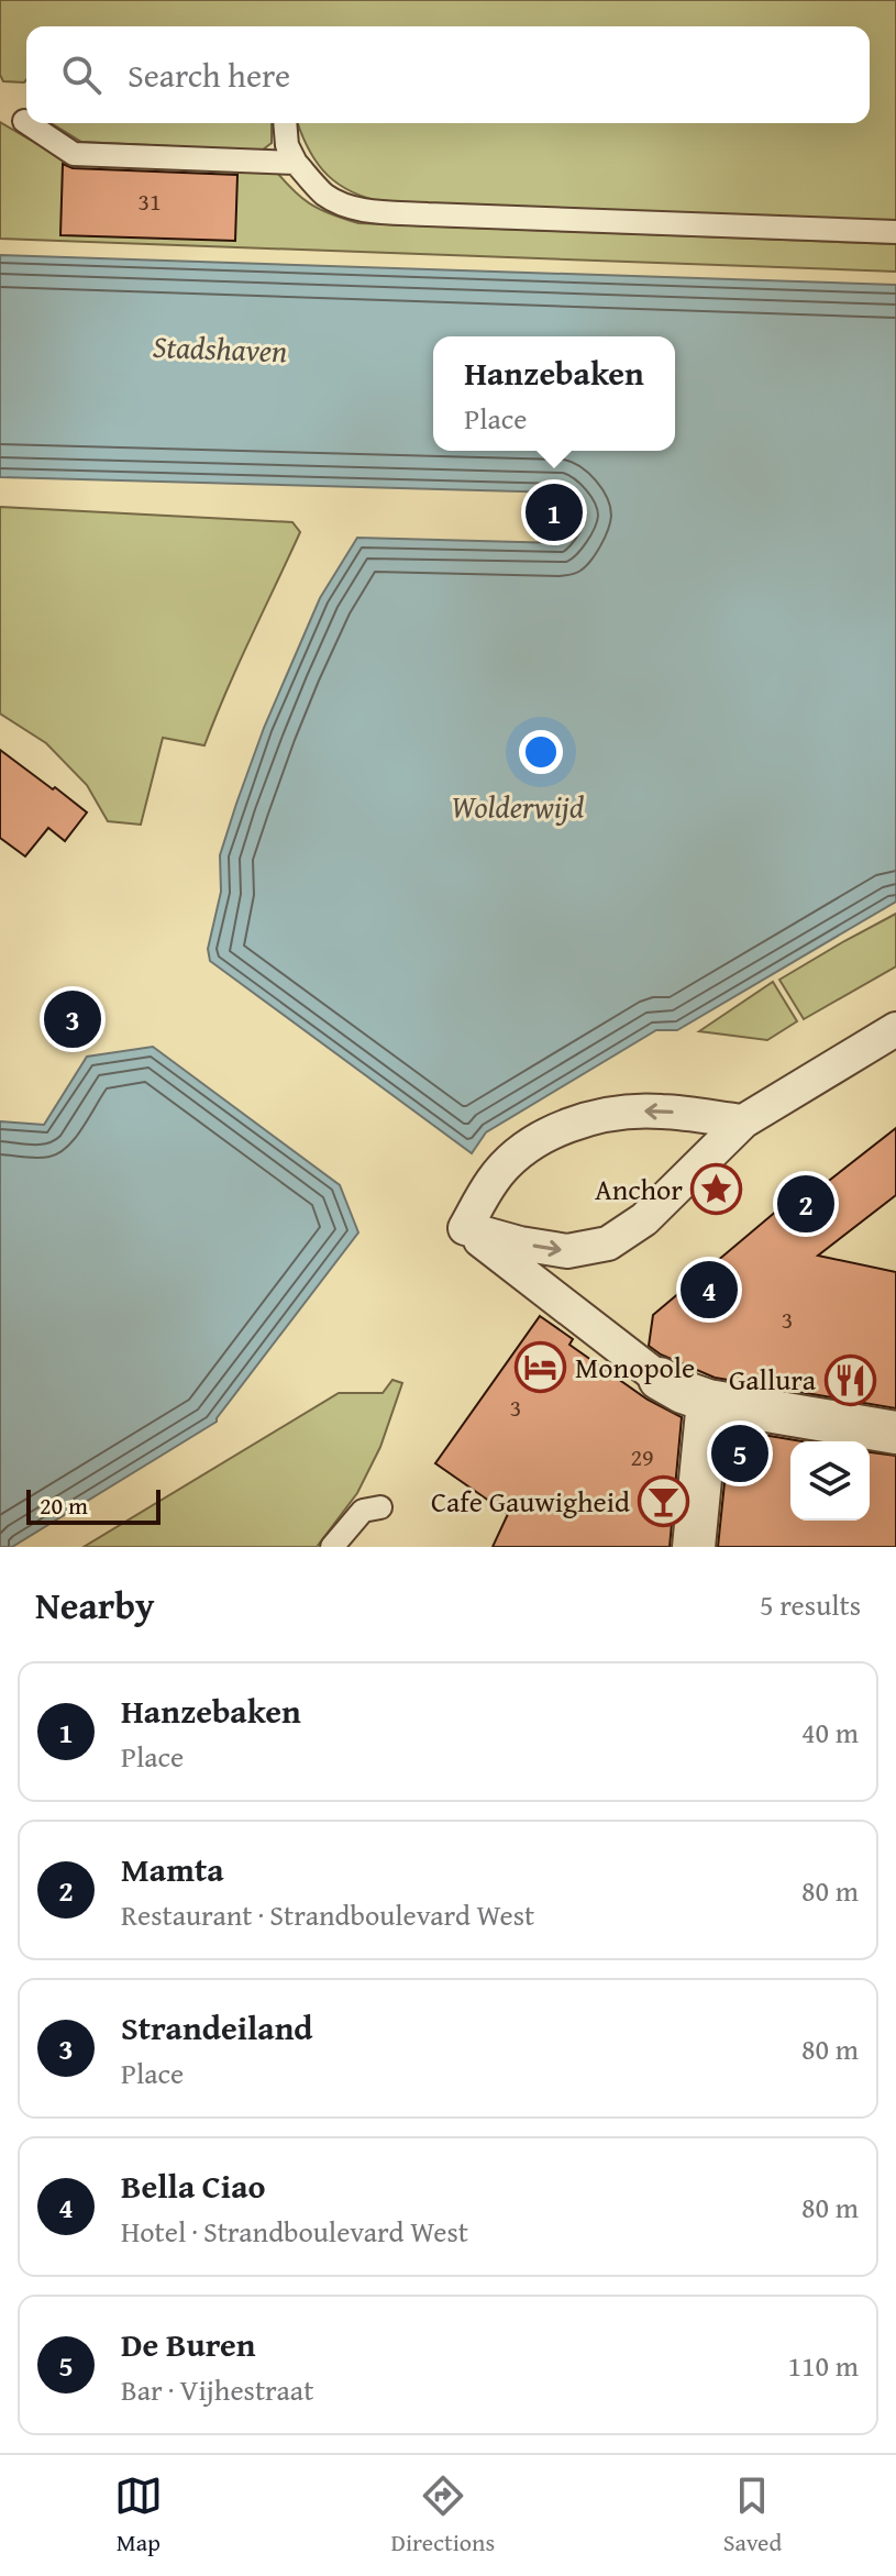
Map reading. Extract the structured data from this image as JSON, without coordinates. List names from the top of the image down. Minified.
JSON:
{"water":["Stadshaven","Wolderwijd"],"places":{"place":["Anchor"],"hotel":["Monopole"],"restaurant":["Gallura"],"bar":["Cafe Gauwigheid"]},"house_numbers":["31","3","3","29"],"scale_bar":"20 m","page":{"search":"Search here","popup":["Hanzebaken","Place"],"pins":["1","3","2","4","5"],"scale":"20 m","heading":["Nearby","5 results"],"list":[{"mark":"1","name":"Hanzebaken","note":"Place","value":"40 m"},{"mark":"2","name":"Mamta","note":"Restaurant · Strandboulevard West","value":"80 m"},{"mark":"3","name":"Strandeiland","note":"Place","value":"80 m"},{"mark":"4","name":"Bella Ciao","note":"Hotel · Strandboulevard West","value":"80 m"},{"mark":"5","name":"De Buren","note":"Bar · Vijhestraat","value":"110 m"}],"nav":["Map","Directions","Saved"]}}
